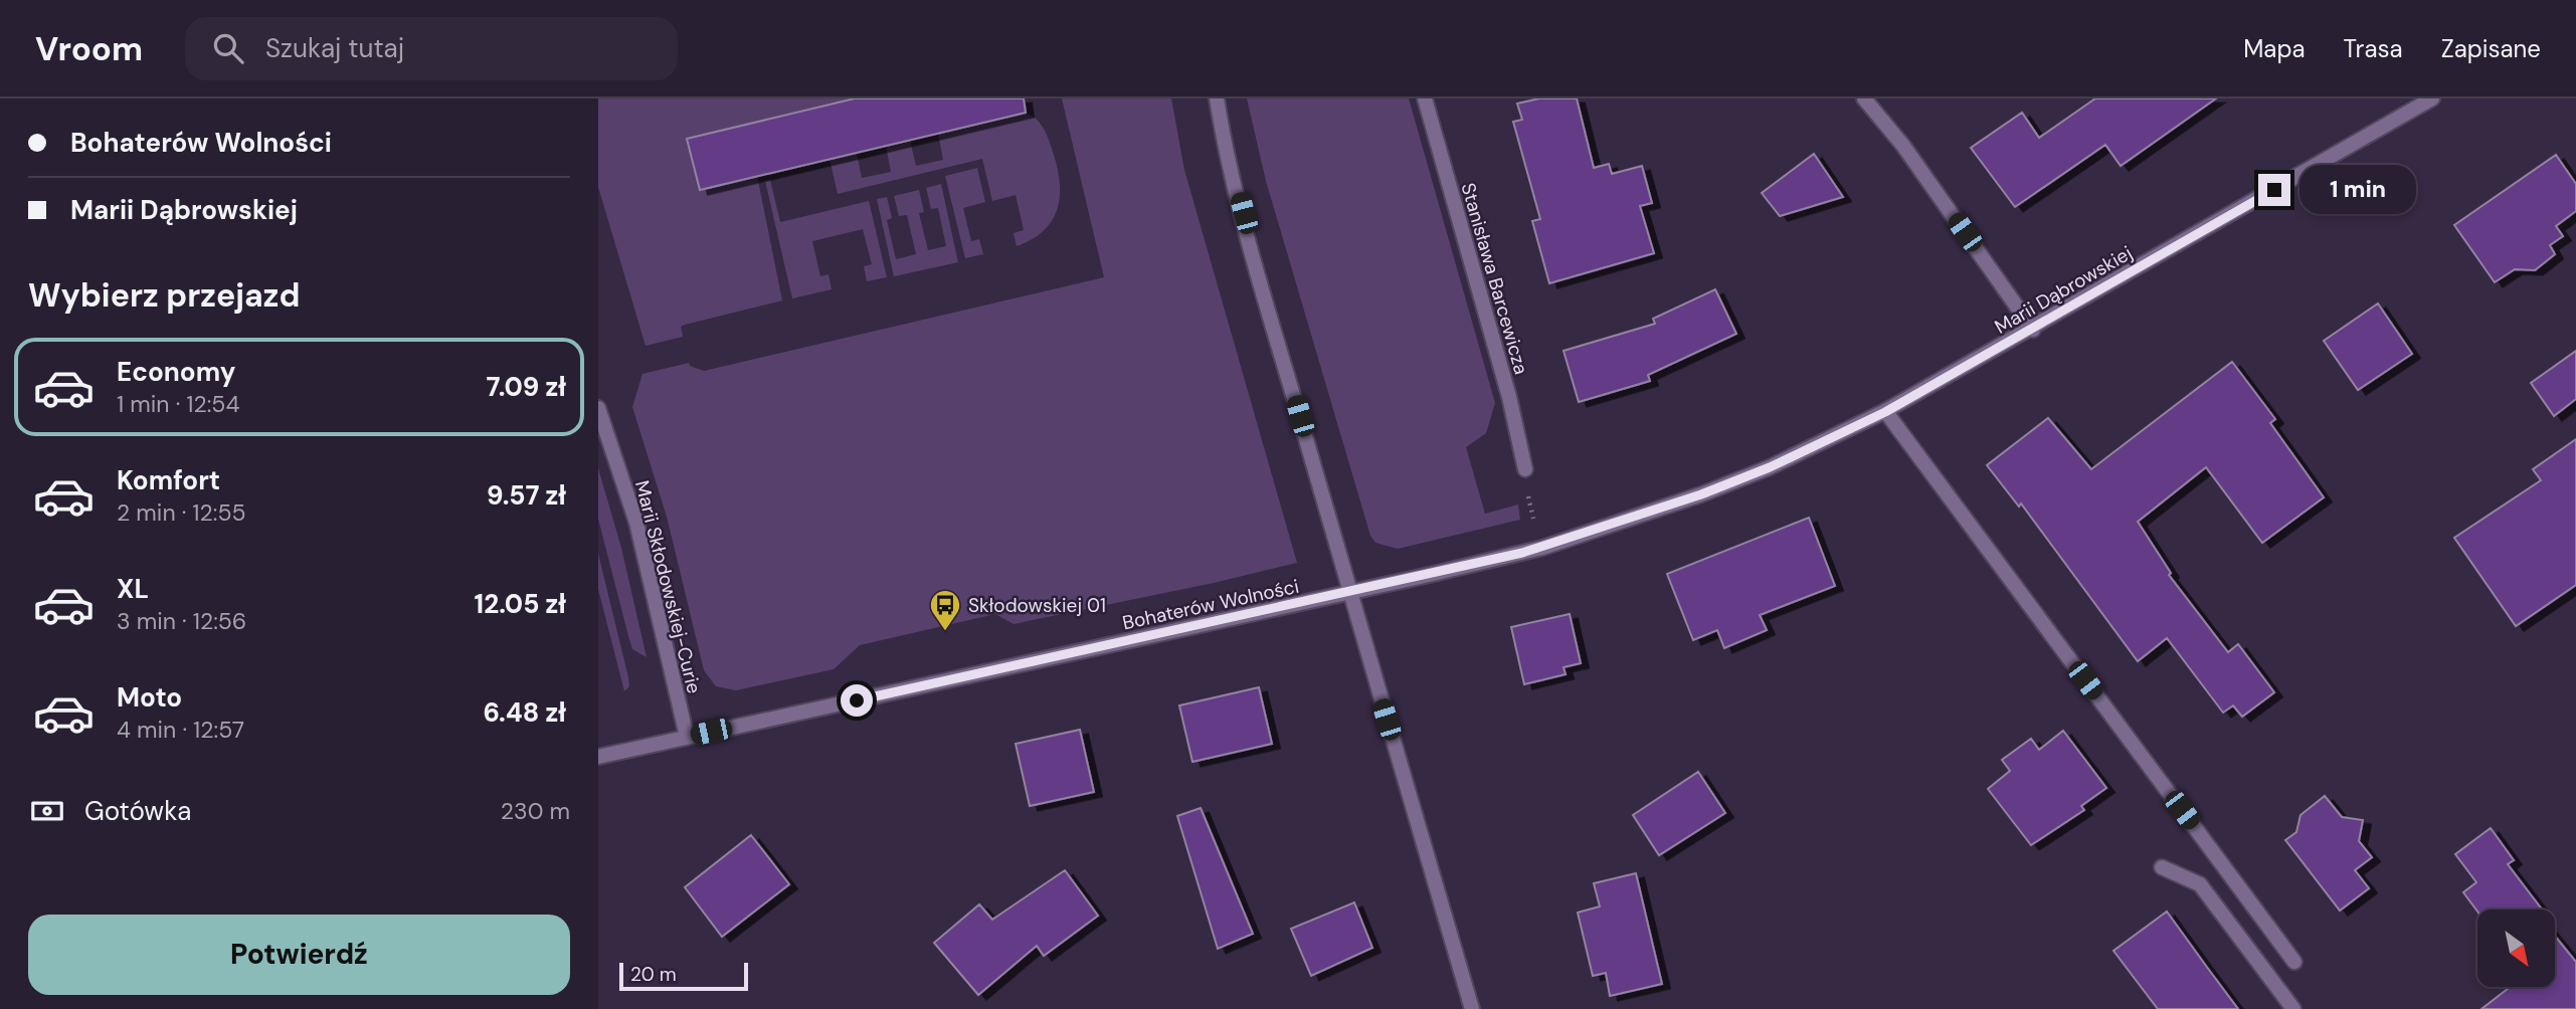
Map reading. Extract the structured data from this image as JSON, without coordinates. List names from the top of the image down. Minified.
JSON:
{"streets":{"street":["Stanisława Barcewicza","Marii Dąbrowskiej","Marii Skłodowskiej-Curie","Bohaterów Wolności"]},"crossings":[["Marii Dąbrowskiej","Bohaterów Wolności"],["Marii Skłodowskiej-Curie","Bohaterów Wolności"]],"places":{"bus stop":["Skłodowskiej 01"]},"scale_bar":"20 m","north":"bottom right","page":{"header":"Vroom","search":"Szukaj tutaj","nav":["Mapa","Trasa","Zapisane"],"banner":["Bohaterów Wolności","Marii Dąbrowskiej"],"bubble":"1 min","heading":"Wybierz przejazd","list":[{"name":"Economy","note":"1 min · 12:54","value":"7.09 zł"},{"name":"Komfort","note":"2 min · 12:55","value":"9.57 zł"},{"name":"XL","note":"3 min · 12:56","value":"12.05 zł"},{"name":"Moto","note":"4 min · 12:57","value":"6.48 zł"}],"pay":["Gotówka","230 m"],"buttons":"Potwierdź","scale":"20 m"}}
